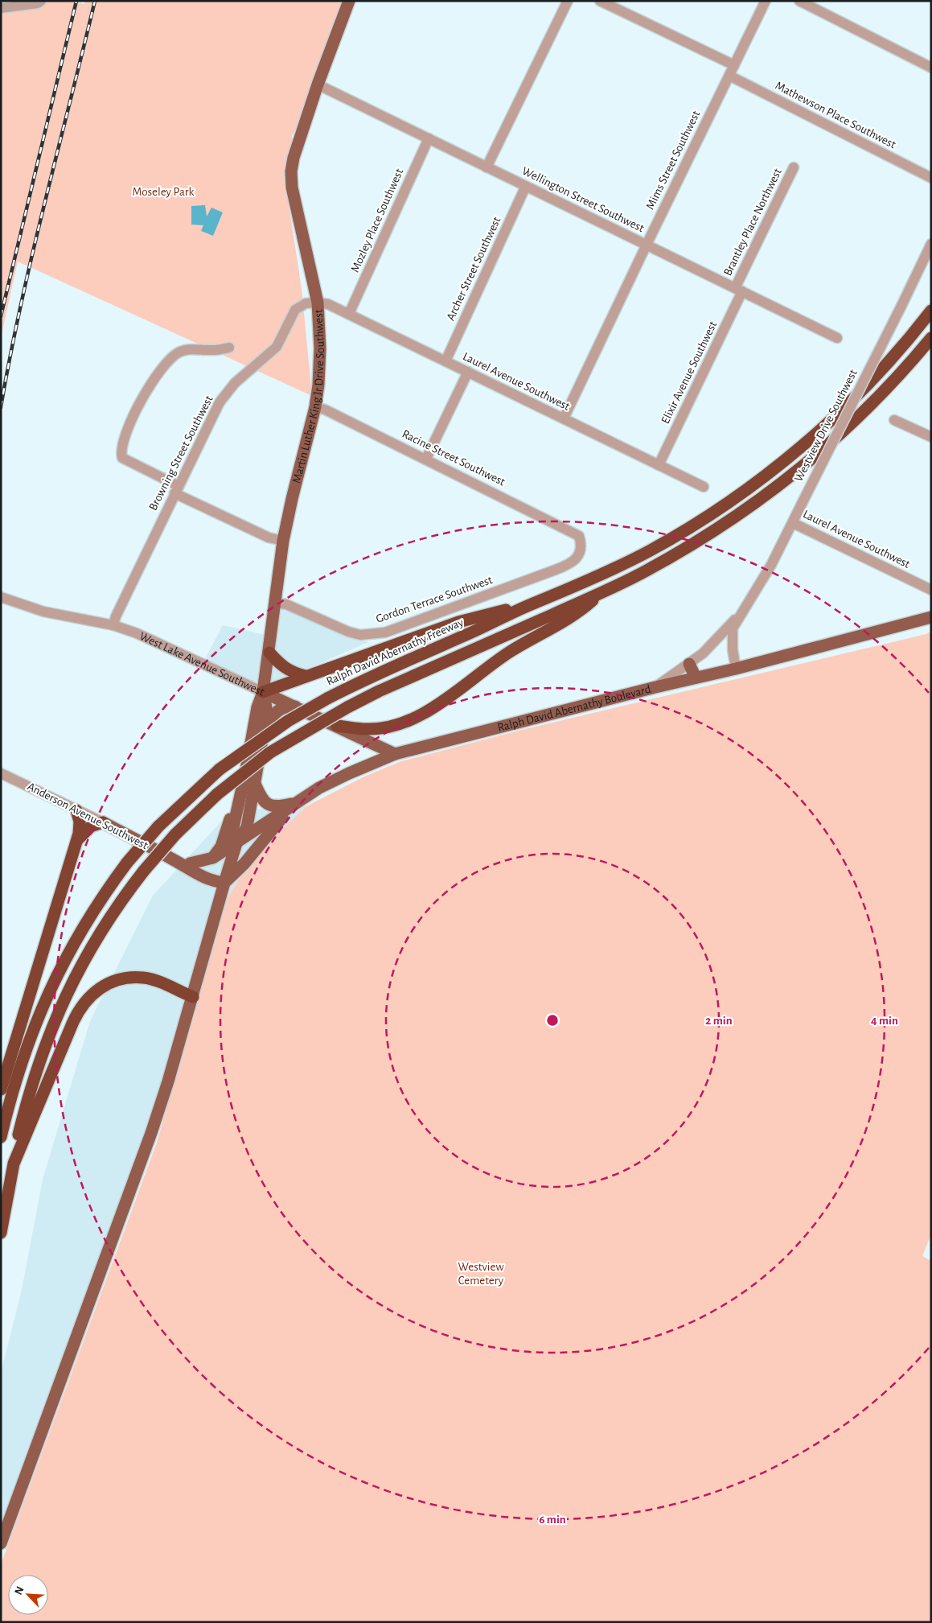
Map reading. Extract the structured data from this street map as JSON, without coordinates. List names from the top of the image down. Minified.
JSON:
{"streets":{"highway":["Ralph David Abernathy Freeway"],"main road":["Martin Luther King Jr Drive Southwest","West Lake Avenue Southwest","Ralph David Abernathy Boulevard","Anderson Avenue Southwest"],"street":["Mathewson Place Southwest","Mims Street Southwest","Wellington Street Southwest","Mozley Place Southwest","Brantley Place Northwest","Archer Street Southwest","Elixir Avenue Southwest","Laurel Avenue Southwest","Westview Drive Southwest","Browning Street Southwest","Racine Street Southwest","Gordon Terrace Southwest"]},"crossings":[["Mathewson Place Southwest","Mims Street Southwest"],["Mims Street Southwest","Wellington Street Southwest"],["Mims Street Southwest","Laurel Avenue Southwest"],["Wellington Street Southwest","Mozley Place Southwest"],["Wellington Street Southwest","Brantley Place Northwest"],["Wellington Street Southwest","Archer Street Southwest"],["Wellington Street Southwest","Elixir Avenue Southwest"],["Wellington Street Southwest","Martin Luther King Jr Drive Southwest"],["Mozley Place Southwest","Laurel Avenue Southwest"],["Brantley Place Northwest","Elixir Avenue Southwest"],["Archer Street Southwest","Laurel Avenue Southwest"],["Elixir Avenue Southwest","Laurel Avenue Southwest"],["Laurel Avenue Southwest","Martin Luther King Jr Drive Southwest"],["Laurel Avenue Southwest","Westview Drive Southwest"],["Laurel Avenue Southwest","Browning Street Southwest"],["Martin Luther King Jr Drive Southwest","Browning Street Southwest"],["Martin Luther King Jr Drive Southwest","Racine Street Southwest"],["Martin Luther King Jr Drive Southwest","Gordon Terrace Southwest"],["Martin Luther King Jr Drive Southwest","West Lake Avenue Southwest"],["Westview Drive Southwest","Ralph David Abernathy Boulevard"],["Browning Street Southwest","West Lake Avenue Southwest"],["Racine Street Southwest","Gordon Terrace Southwest"],["West Lake Avenue Southwest","Ralph David Abernathy Boulevard"],["Ralph David Abernathy Boulevard","Anderson Avenue Southwest"]],"parks":["Moseley Park","Westview Cemetery"],"north":"top left","rings":["2 min","4 min","6 min"]}
